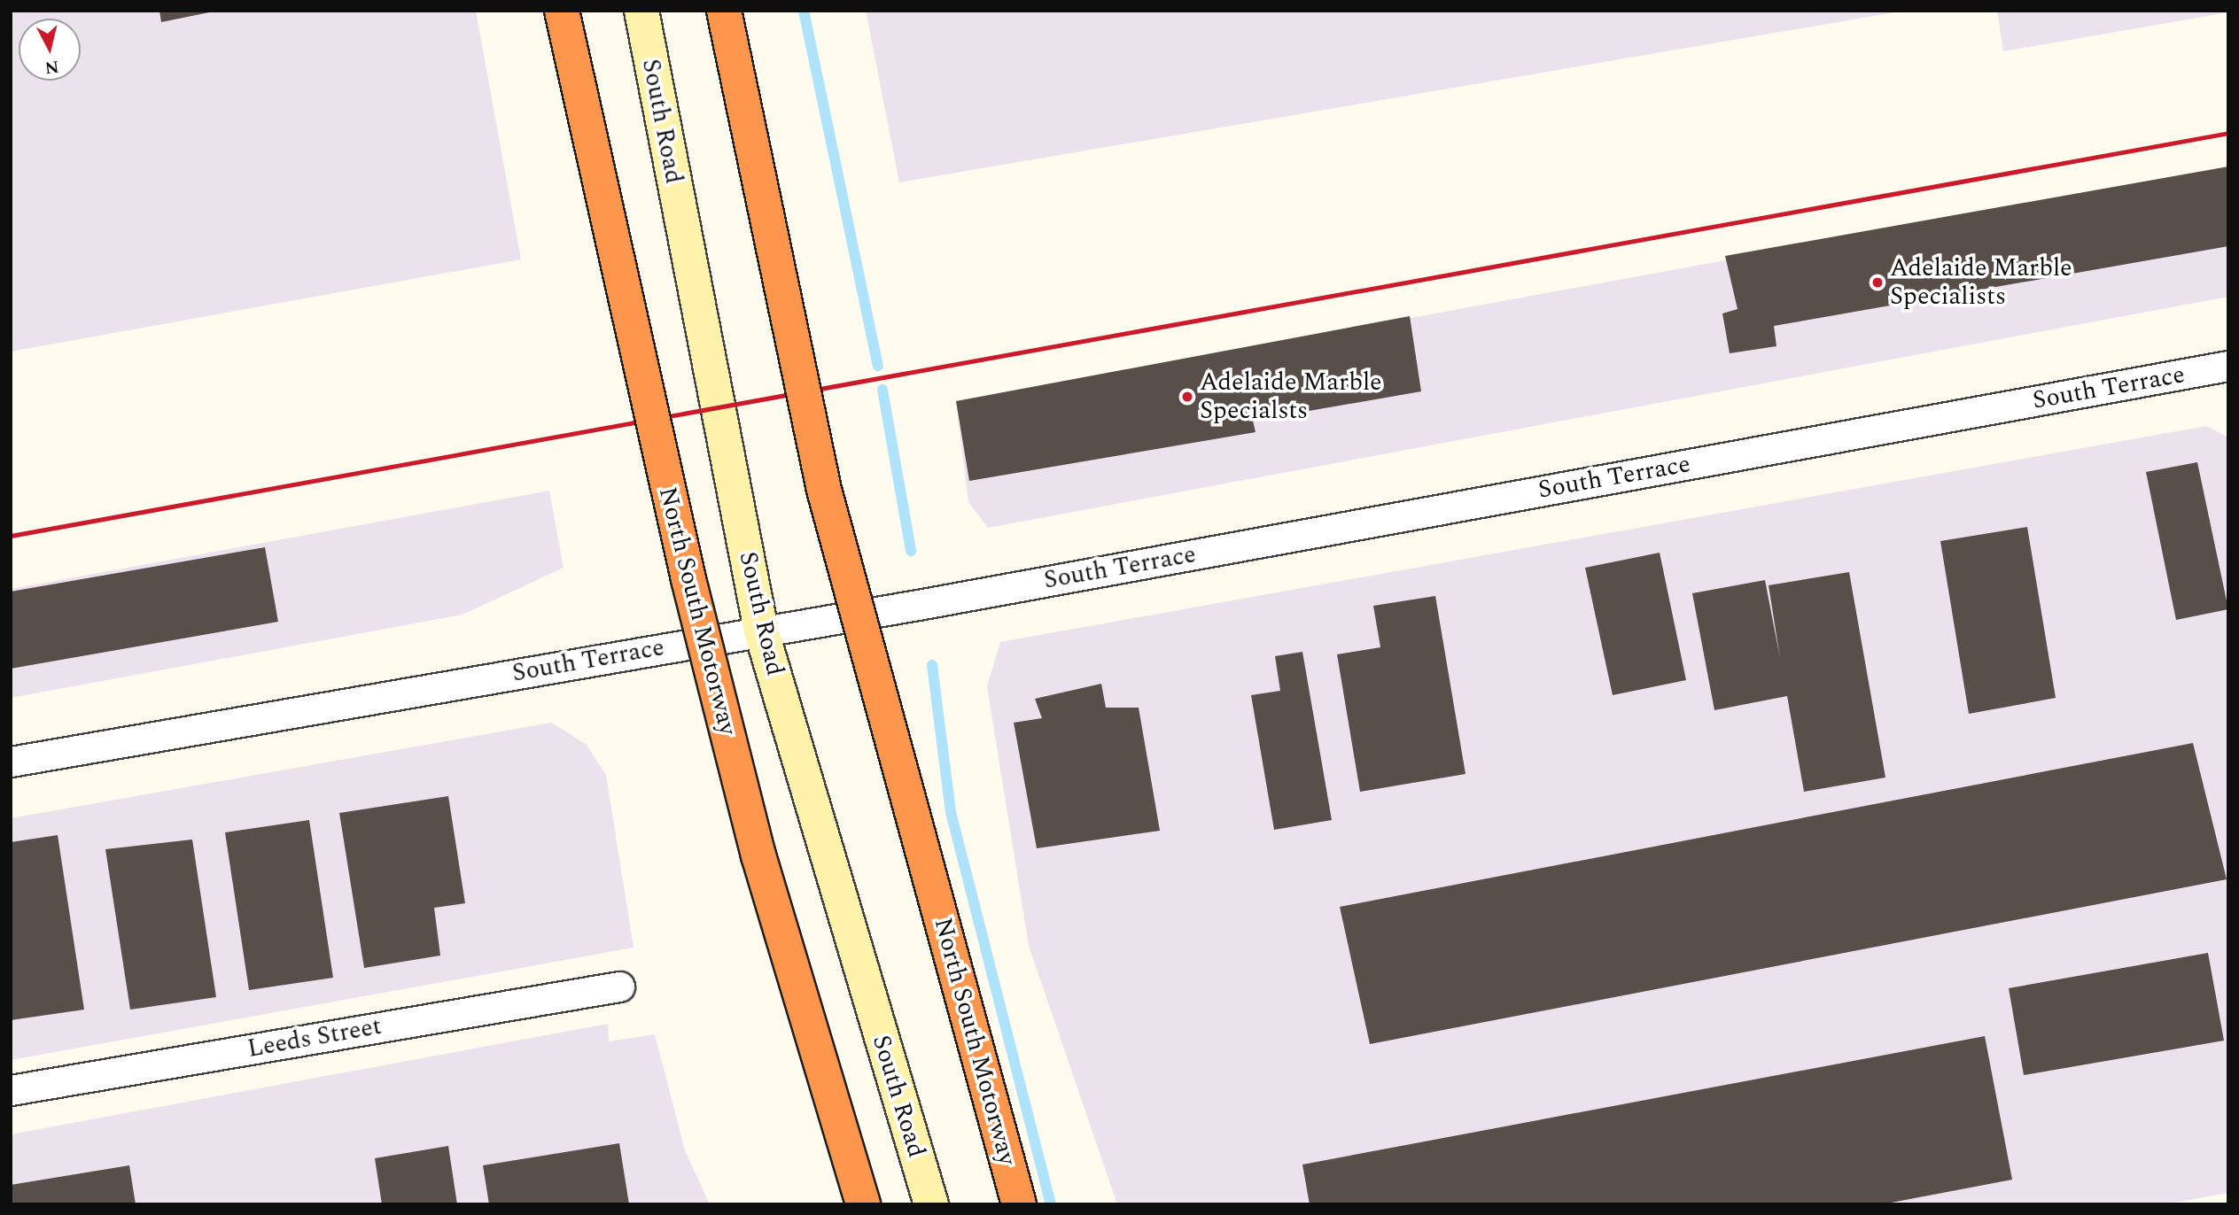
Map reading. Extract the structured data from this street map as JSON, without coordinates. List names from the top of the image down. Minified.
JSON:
{"streets":{"highway":["North South Motorway"],"main road":["South Road"],"street":["South Terrace","Leeds Street"]},"crossings":[["South Road","South Terrace"]],"places":["Adelaide Marble Specialists","Adelaide Marble Specialsts"],"north":"bottom"}
